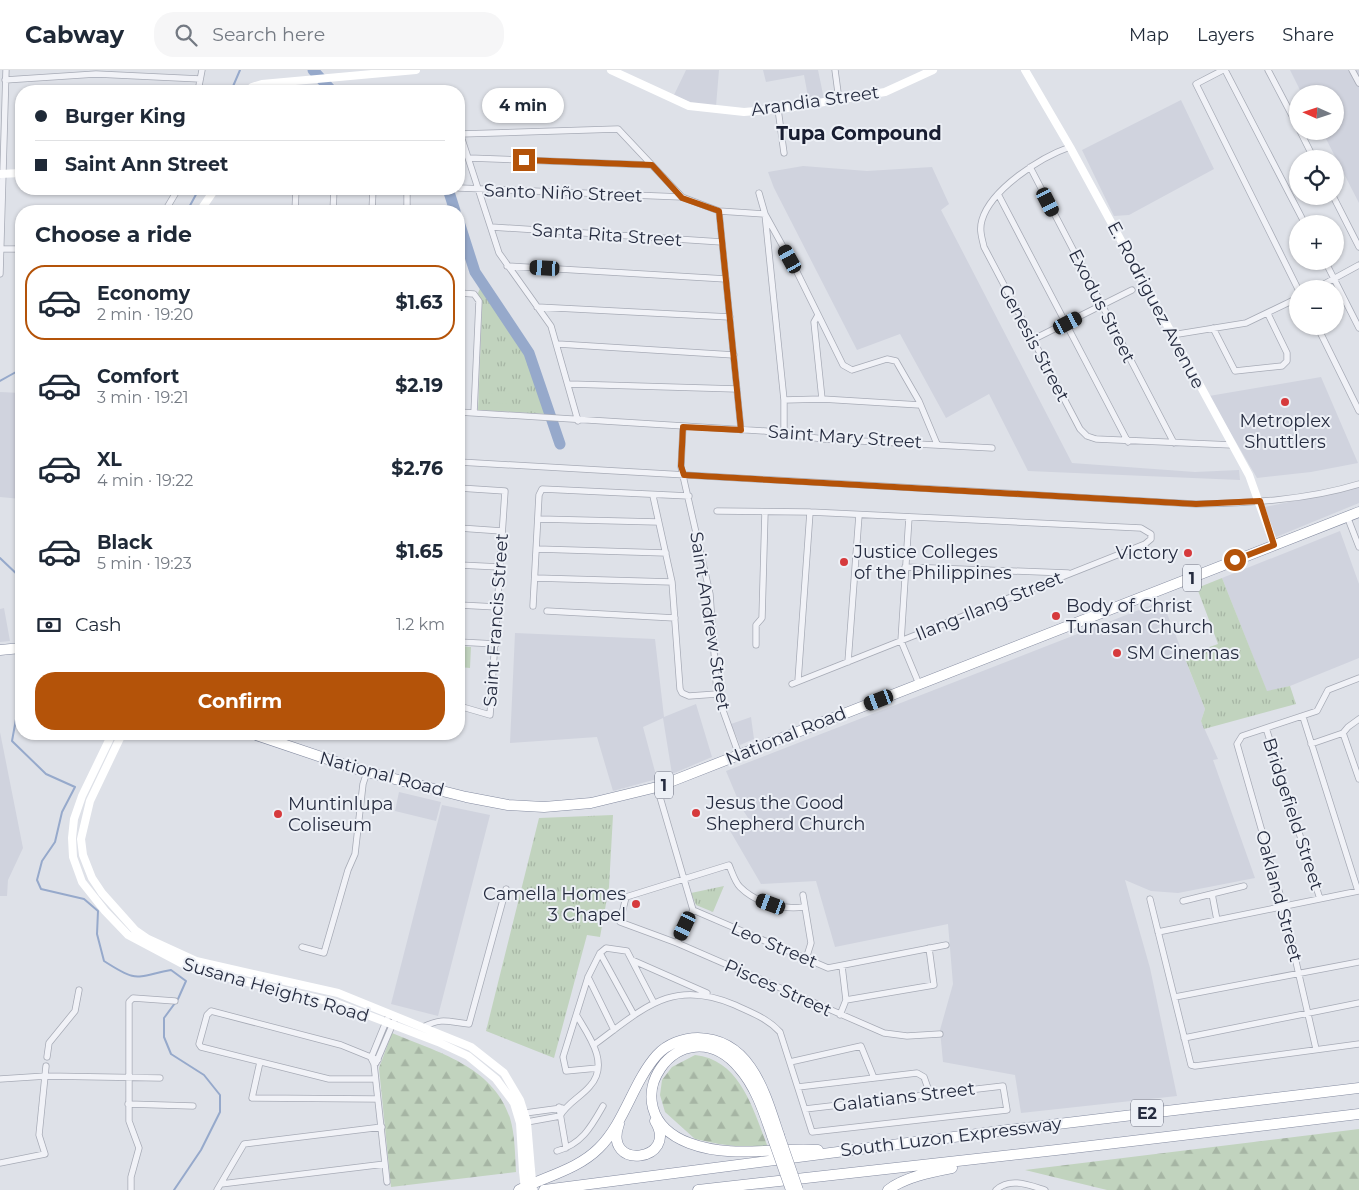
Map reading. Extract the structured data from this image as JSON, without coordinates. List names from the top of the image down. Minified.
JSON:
{"streets":{"highway":["1","National Road","E2","South Luzon Expressway"],"main road":["Arandia Street","E. Rodriguez Avenue","Susana Heights Road"],"street":["Santo Niño Street","Santa Rita Street","Exodus Street","Genesis Street","Saint Mary Street","Ilang-Ilang Street","Saint Francis Street","Saint Andrew Street","Bridgefield Street","Oakland Street","Leo Street","Pisces Street","Galatians Street"]},"crossings":[["E. Rodriguez Avenue","Genesis Street"],["E. Rodriguez Avenue","National Road"],["Exodus Street","Genesis Street"],["Saint Mary Street","Saint Andrew Street"],["Saint Andrew Street","National Road"],["Bridgefield Street","Oakland Street"]],"districts":["Tupa Compound"],"places":["Metroplex Shuttlers","Victory","Justice Colleges of the Philippines","Body of Christ Tunasan Church","SM Cinemas","Jesus the Good Shepherd Church","Muntinlupa Coliseum","Camella Homes 3 Chapel"],"north":"left","page":{"header":"Cabway","search":"Search here","nav":["Map","Layers","Share"],"map_buttons":["+","−"],"banner":["Burger King","Saint Ann Street"],"bubble":"4 min","heading":"Choose a ride","list":[{"name":"Economy","note":"2 min · 19:20","value":"$1.63"},{"name":"Comfort","note":"3 min · 19:21","value":"$2.19"},{"name":"XL","note":"4 min · 19:22","value":"$2.76"},{"name":"Black","note":"5 min · 19:23","value":"$1.65"}],"pay":["Cash","1.2 km"],"buttons":"Confirm"}}
